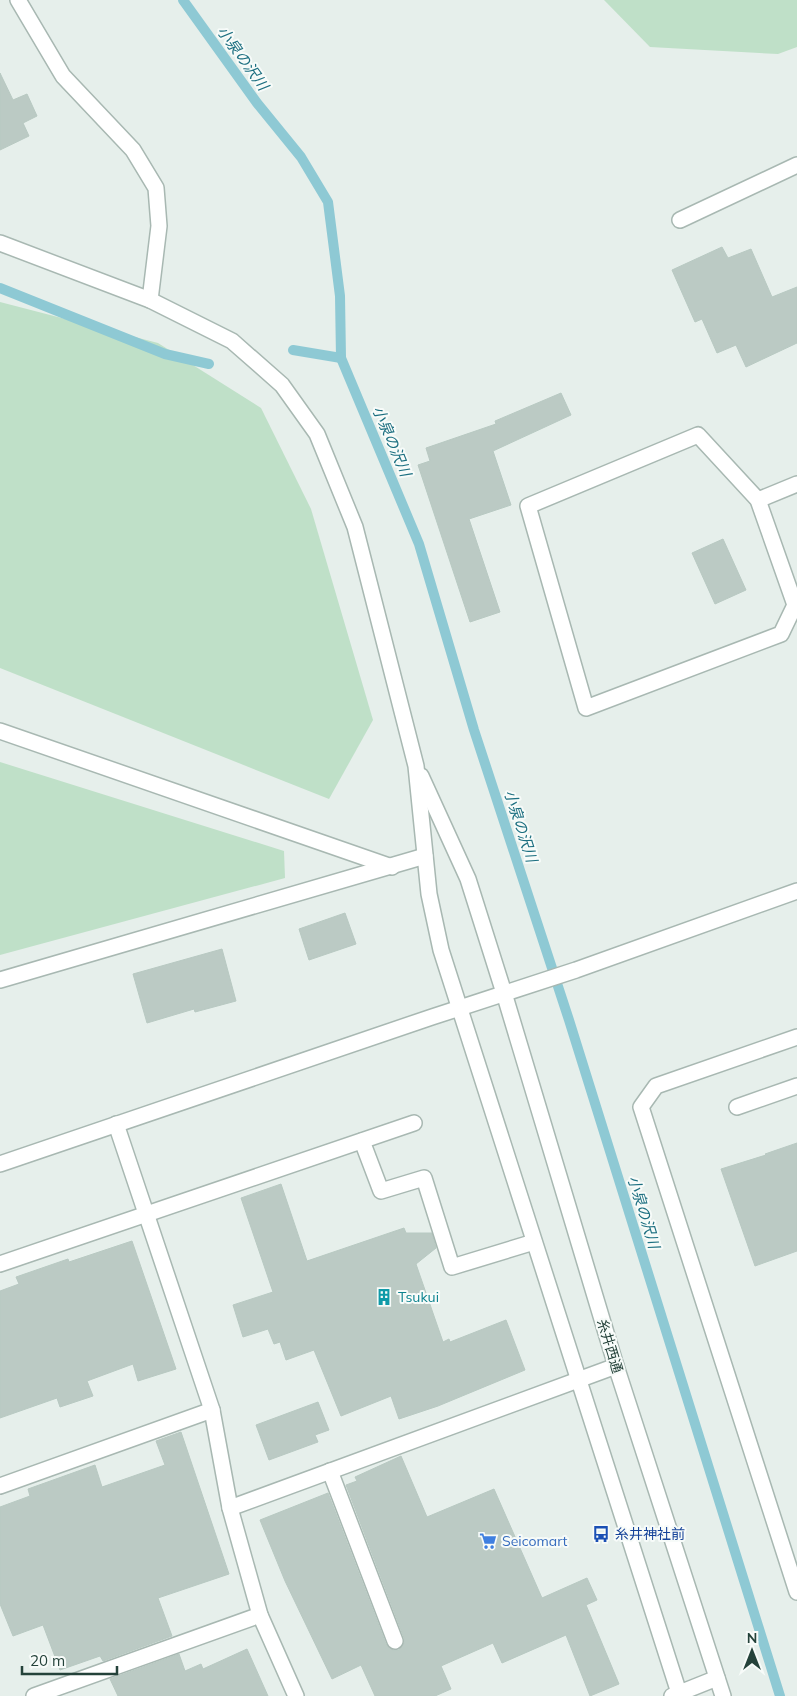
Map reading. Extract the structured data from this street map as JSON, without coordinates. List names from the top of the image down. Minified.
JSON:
{"streets":{"street":["糸井西通"]},"water":["小泉の沢川"],"places":{"building":["Tsukui"],"bus stop":["糸井神社前"],"supermarket":["Seicomart"]},"scale_bar":"20 m","north":"top"}
